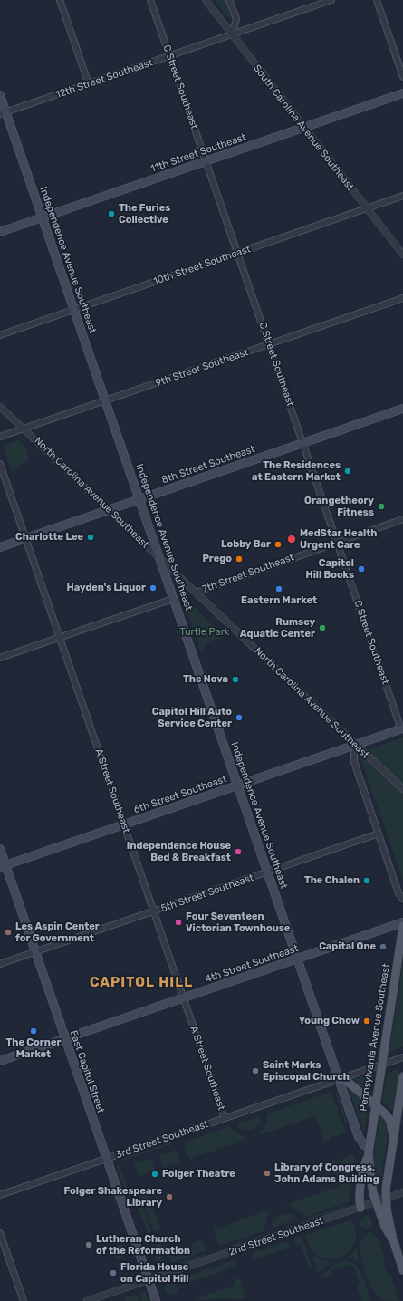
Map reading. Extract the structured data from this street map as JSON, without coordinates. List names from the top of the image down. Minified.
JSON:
{"streets":{"main road":["11th Street Southeast","Independence Avenue Southeast","8th Street Southeast","6th Street Southeast","4th Street Southeast","Pennsylvania Avenue Southeast","East Capitol Street"],"street":["12th Street Southeast","C Street Southeast","South Carolina Avenue Southeast","10th Street Southeast","9th Street Southeast","North Carolina Avenue Southeast","7th Street Southeast","A Street Southeast","5th Street Southeast","3rd Street Southeast","2nd Street Southeast"]},"crossings":[["12th Street Southeast","C Street Southeast"],["12th Street Southeast","South Carolina Avenue Southeast"],["12th Street Southeast","Independence Avenue Southeast"],["C Street Southeast","11th Street Southeast"],["C Street Southeast","10th Street Southeast"],["C Street Southeast","9th Street Southeast"],["C Street Southeast","8th Street Southeast"],["C Street Southeast","7th Street Southeast"],["C Street Southeast","6th Street Southeast"],["South Carolina Avenue Southeast","11th Street Southeast"],["South Carolina Avenue Southeast","10th Street Southeast"],["11th Street Southeast","Independence Avenue Southeast"],["Independence Avenue Southeast","10th Street Southeast"],["Independence Avenue Southeast","9th Street Southeast"],["Independence Avenue Southeast","8th Street Southeast"],["Independence Avenue Southeast","North Carolina Avenue Southeast"],["Independence Avenue Southeast","6th Street Southeast"],["Independence Avenue Southeast","5th Street Southeast"],["Independence Avenue Southeast","4th Street Southeast"],["Independence Avenue Southeast","Pennsylvania Avenue Southeast"],["Independence Avenue Southeast","3rd Street Southeast"],["9th Street Southeast","North Carolina Avenue Southeast"],["8th Street Southeast","North Carolina Avenue Southeast"],["8th Street Southeast","A Street Southeast"],["North Carolina Avenue Southeast","7th Street Southeast"],["North Carolina Avenue Southeast","6th Street Southeast"],["A Street Southeast","6th Street Southeast"],["A Street Southeast","5th Street Southeast"],["A Street Southeast","4th Street Southeast"],["A Street Southeast","3rd Street Southeast"],["6th Street Southeast","East Capitol Street"],["5th Street Southeast","East Capitol Street"],["4th Street Southeast","East Capitol Street"],["Pennsylvania Avenue Southeast","3rd Street Southeast"],["East Capitol Street","3rd Street Southeast"],["East Capitol Street","2nd Street Southeast"]],"districts":["CAPITOL HILL"],"parks":["Turtle Park"],"places":["The Furies Collective","The Residences at Eastern Market","Orangetheory Fitness","Charlotte Lee","MedStar Health Urgent Care","Lobby Bar","Prego","Capitol Hill Books","Hayden's Liquor","Eastern Market","Rumsey Aquatic Center","The Nova","Capitol Hill Auto Service Center","Independence House Bed & Breakfast","The Chalon","Four Seventeen Victorian Townhouse","Les Aspin Center for Government","Capital One","Young Chow","The Corner Market","Saint Marks Episcopal Church","Library of Congress, John Adams Building","Folger Theatre","Folger Shakespeare Library","Lutheran Church of the Reformation","Florida House on Capitol Hill"]}
